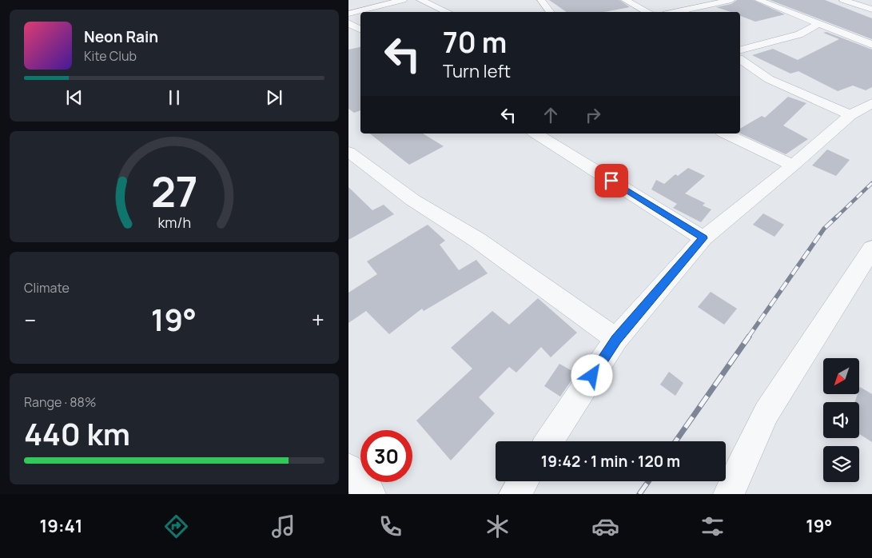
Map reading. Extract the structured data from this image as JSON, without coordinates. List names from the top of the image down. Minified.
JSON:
{"north":"bottom left","page":{"turn":["70 m","Turn left"],"song":["Neon Rain","Kite Club"],"tile":["Climate",["Range · 88%","440 km"]],"heat":["−","19°","+"],"limit":"30","trip":"19:42 · 1 min · 120 m","tabs":["19:41","19°"],"gauge":["27","km/h"]}}
